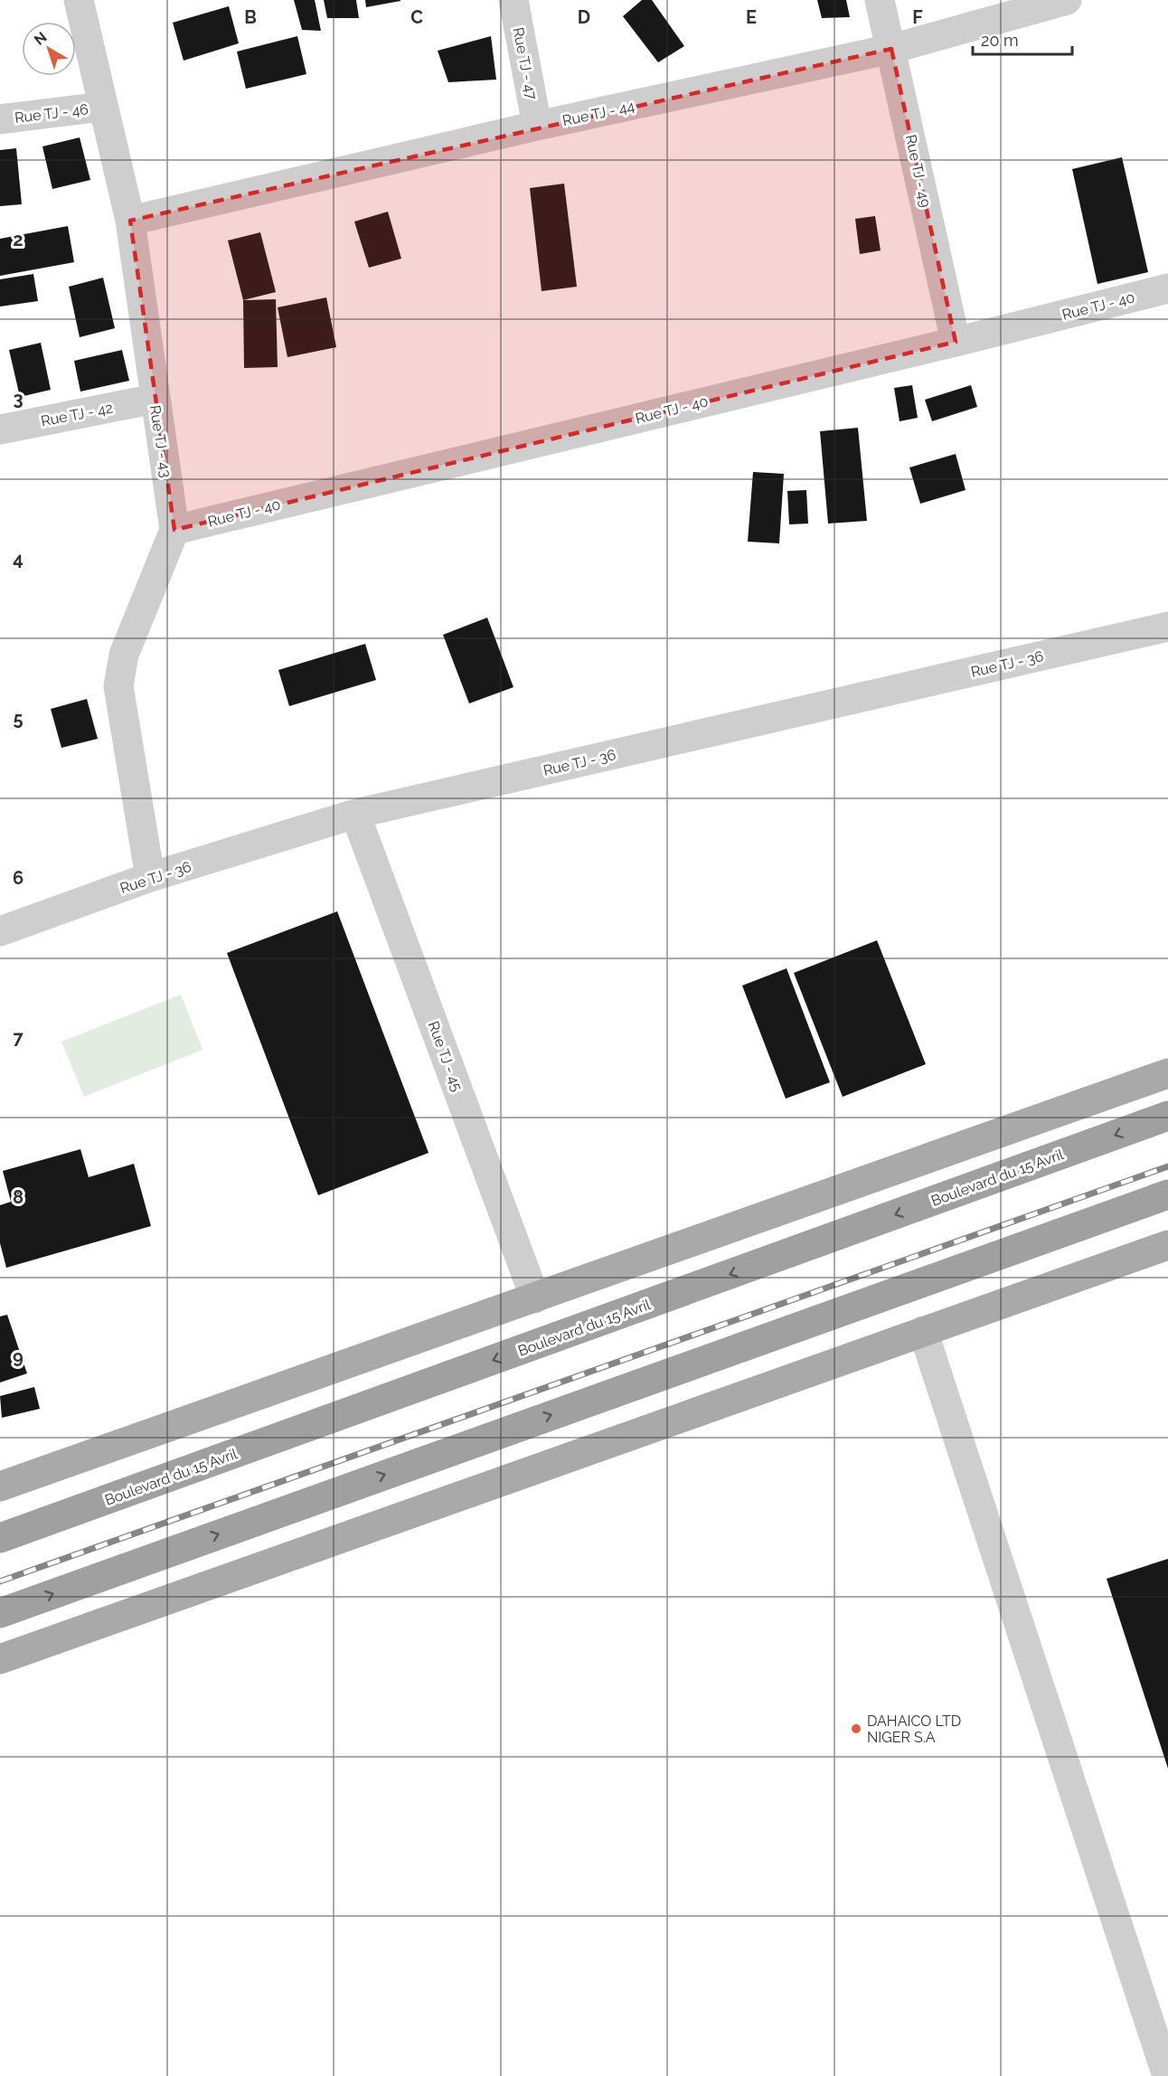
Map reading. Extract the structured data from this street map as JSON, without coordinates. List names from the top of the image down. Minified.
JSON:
{"streets":{"highway":["Boulevard du 15 Avril"],"street":["Rue TJ - 47","Rue TJ - 46","Rue TJ - 44","Rue TJ - 49","Rue TJ - 40","Rue TJ - 42","Rue TJ - 43","Rue TJ - 36","Rue TJ - 45"]},"crossings":[["Rue TJ - 47","Rue TJ - 44"],["Rue TJ - 46","Rue TJ - 43"],["Rue TJ - 44","Rue TJ - 49"],["Rue TJ - 44","Rue TJ - 43"],["Rue TJ - 49","Rue TJ - 40"],["Rue TJ - 40","Rue TJ - 43"],["Rue TJ - 42","Rue TJ - 43"],["Rue TJ - 36","Rue TJ - 45"]],"places":["DAHAICO LTD NIGER S.A"],"scale_bar":"20 m","north":"top left","grid":{"columns":["B","C","D","E","F"],"rows":["2","3","4","5","6","7","8","9"]}}
